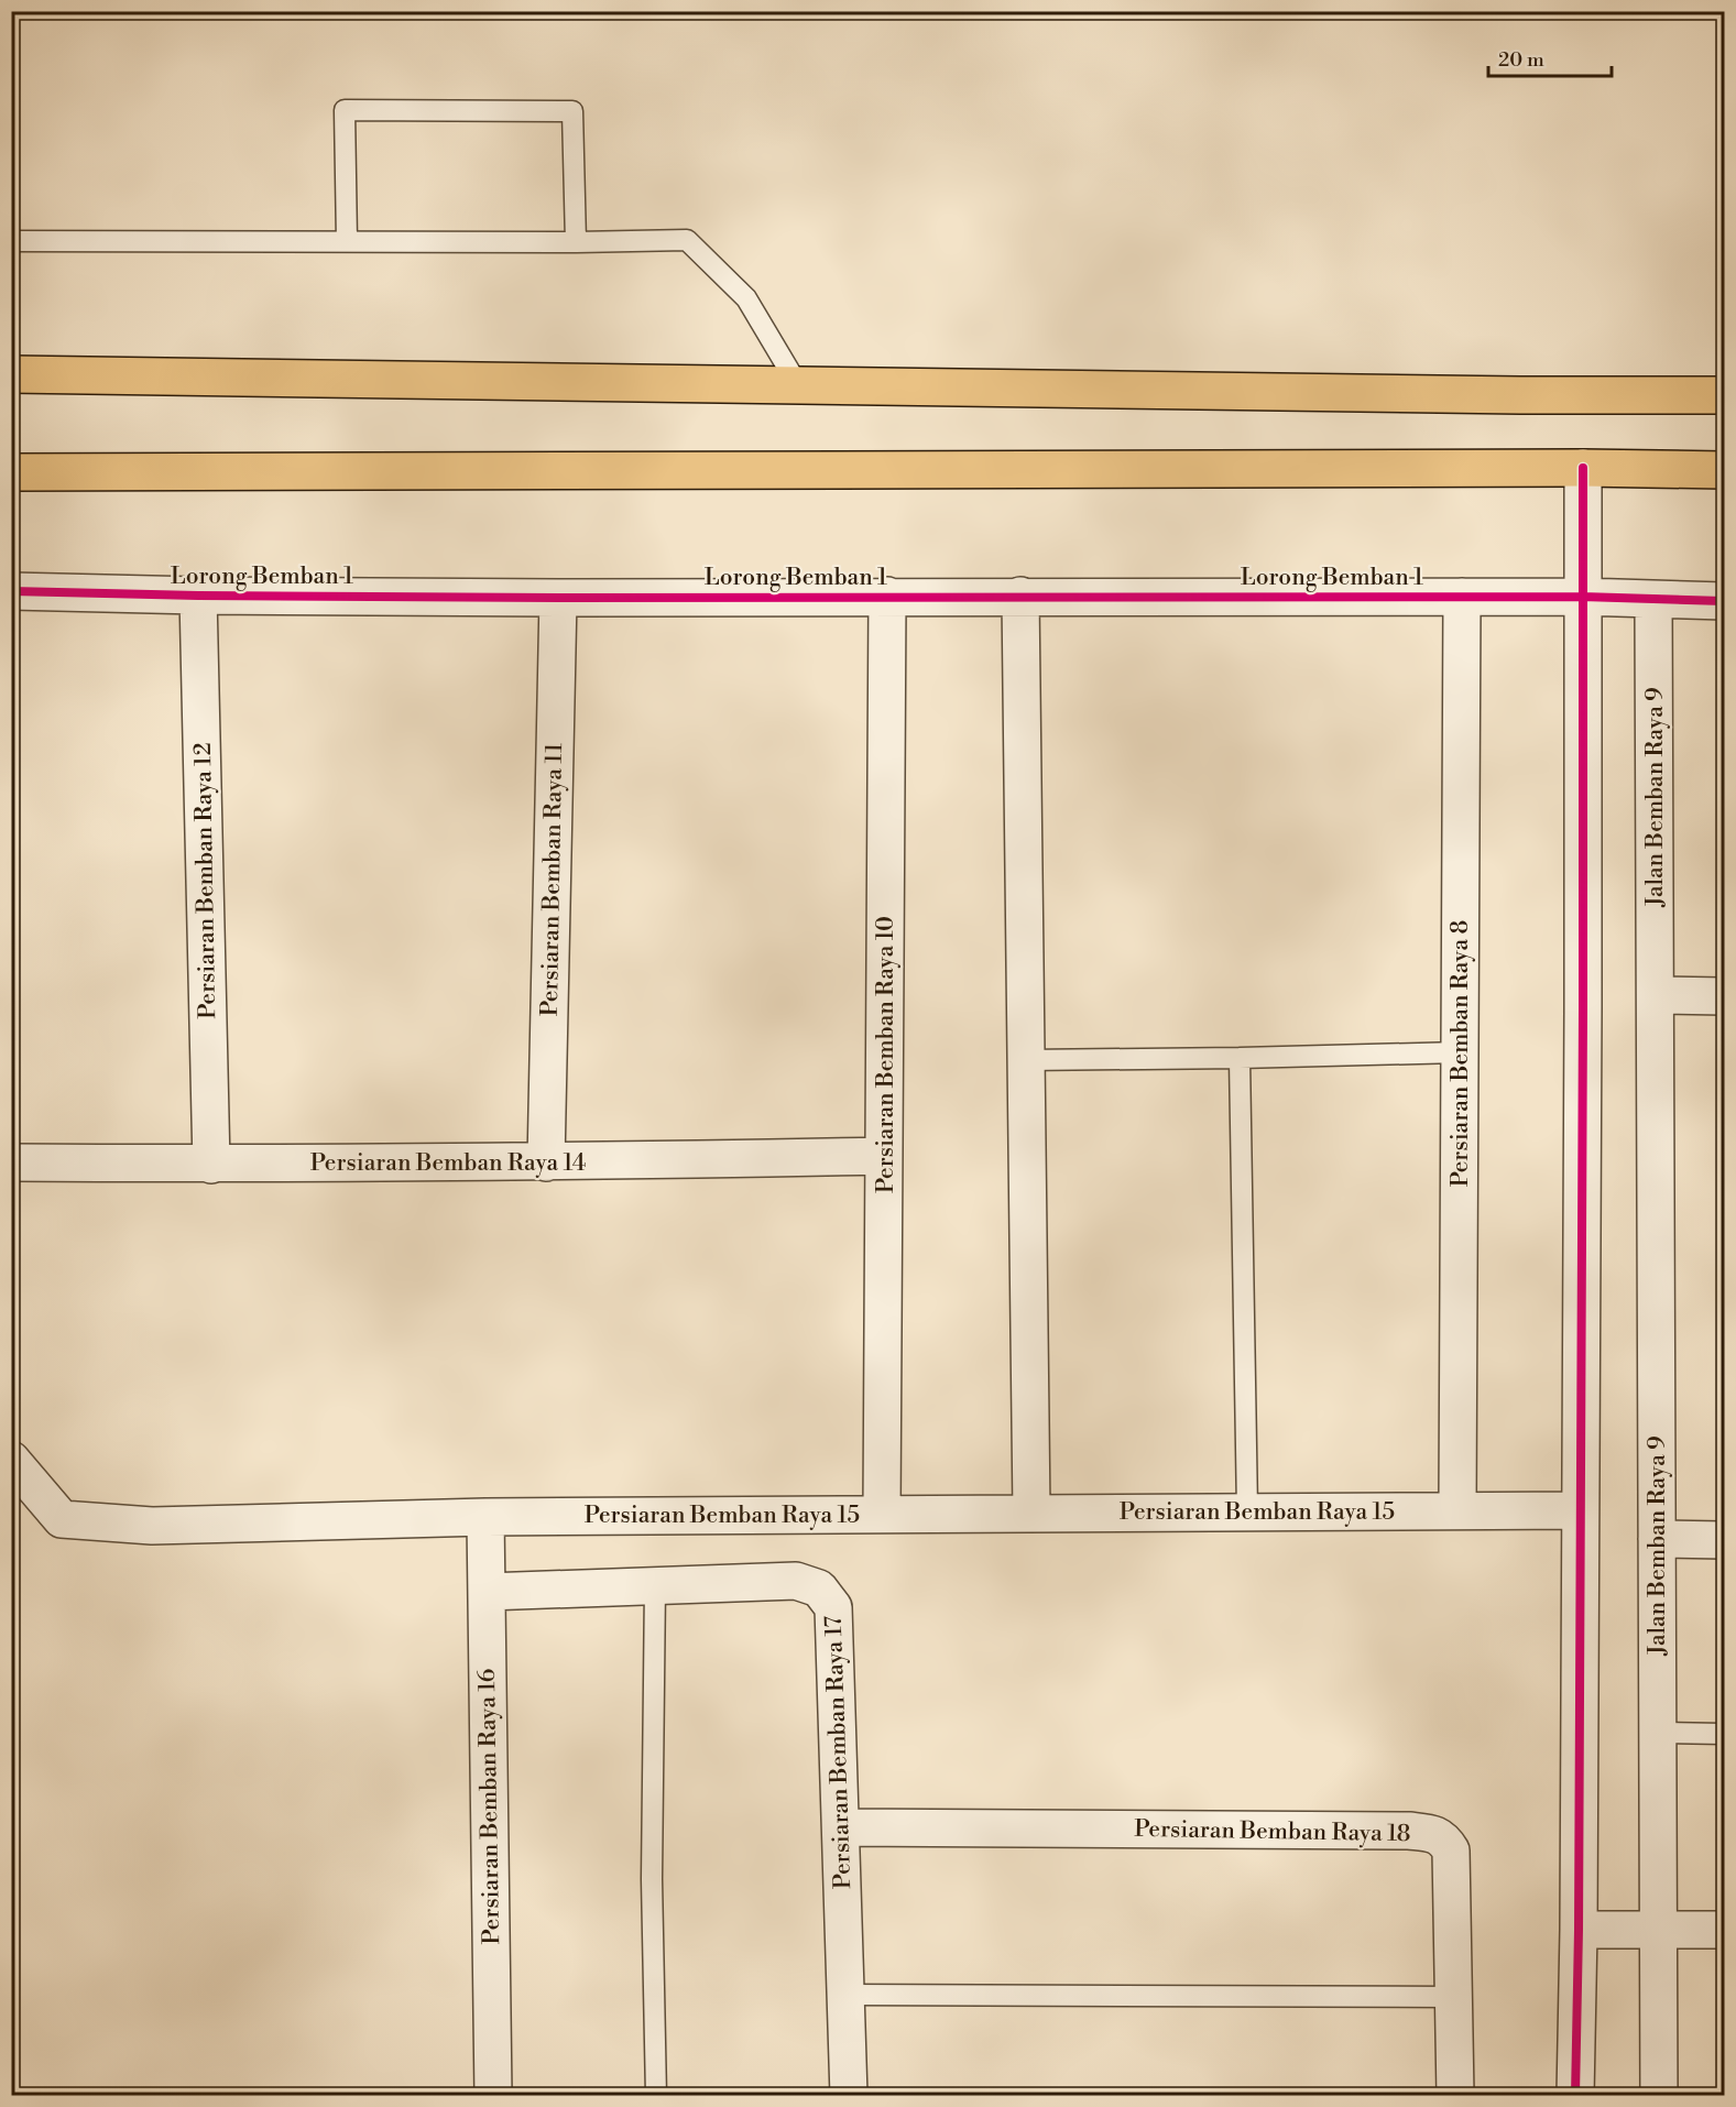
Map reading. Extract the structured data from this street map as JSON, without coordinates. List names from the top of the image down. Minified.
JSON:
{"streets":{"street":["Lorong Bemban 1","Jalan Bemban Raya 9","Persiaran Bemban Raya 11","Persiaran Bemban Raya 12","Persiaran Bemban Raya 8","Persiaran Bemban Raya 10","Persiaran Bemban Raya 14","Persiaran Bemban Raya 15","Persiaran Bemban Raya 17","Persiaran Bemban Raya 16","Persiaran Bemban Raya 18"]},"crossings":[["Lorong Bemban 1","Jalan Bemban Raya 9"],["Lorong Bemban 1","Persiaran Bemban Raya 11"],["Lorong Bemban 1","Persiaran Bemban Raya 12"],["Lorong Bemban 1","Persiaran Bemban Raya 8"],["Lorong Bemban 1","Persiaran Bemban Raya 10"],["Persiaran Bemban Raya 11","Persiaran Bemban Raya 14"],["Persiaran Bemban Raya 12","Persiaran Bemban Raya 14"],["Persiaran Bemban Raya 8","Persiaran Bemban Raya 15"],["Persiaran Bemban Raya 10","Persiaran Bemban Raya 14"],["Persiaran Bemban Raya 10","Persiaran Bemban Raya 15"],["Persiaran Bemban Raya 15","Persiaran Bemban Raya 16"],["Persiaran Bemban Raya 17","Persiaran Bemban Raya 16"],["Persiaran Bemban Raya 17","Persiaran Bemban Raya 18"]],"scale_bar":"20 m"}
